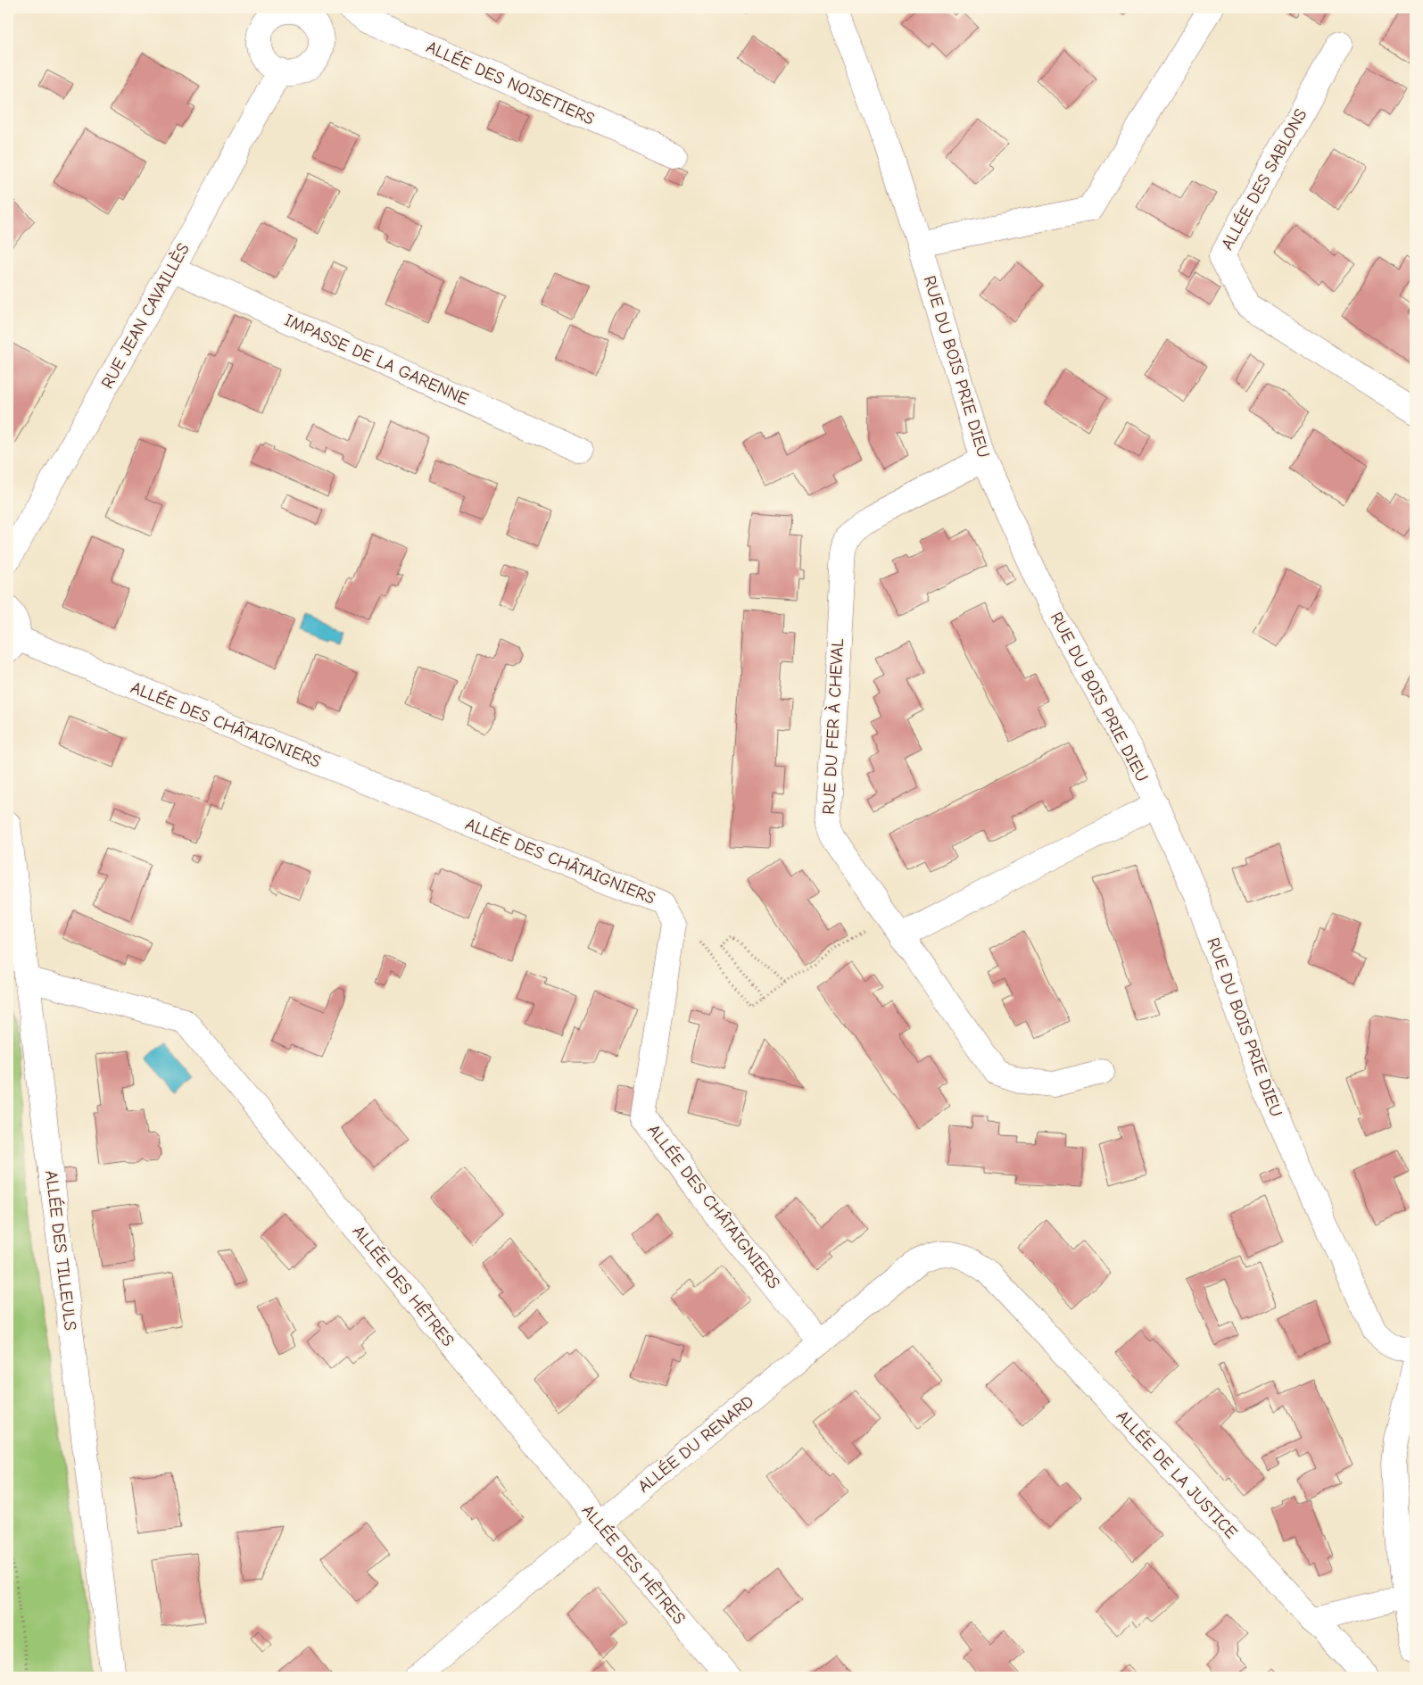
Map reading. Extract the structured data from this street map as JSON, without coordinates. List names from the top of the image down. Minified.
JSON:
{"streets":{"street":["ALLÉE DES NOISETIERS","ALLÉE DES SABLONS","RUE JEAN CAVAILLÈS","IMPASSE DE LA GARENNE","RUE DU BOIS PRIE DIEU","ALLÉE DES CHÂTAIGNIERS","RUE DU FER À CHEVAL","ALLÉE DES TILLEULS","ALLÉE DES HÊTRES","ALLÉE DU RENARD","ALLÉE DE LA JUSTICE"]},"crossings":[["RUE JEAN CAVAILLÈS","IMPASSE DE LA GARENNE"],["RUE DU BOIS PRIE DIEU","RUE DU FER À CHEVAL"],["ALLÉE DES CHÂTAIGNIERS","ALLÉE DU RENARD"],["ALLÉE DES TILLEULS","ALLÉE DES HÊTRES"],["ALLÉE DES HÊTRES","ALLÉE DU RENARD"],["ALLÉE DU RENARD","ALLÉE DE LA JUSTICE"]]}
